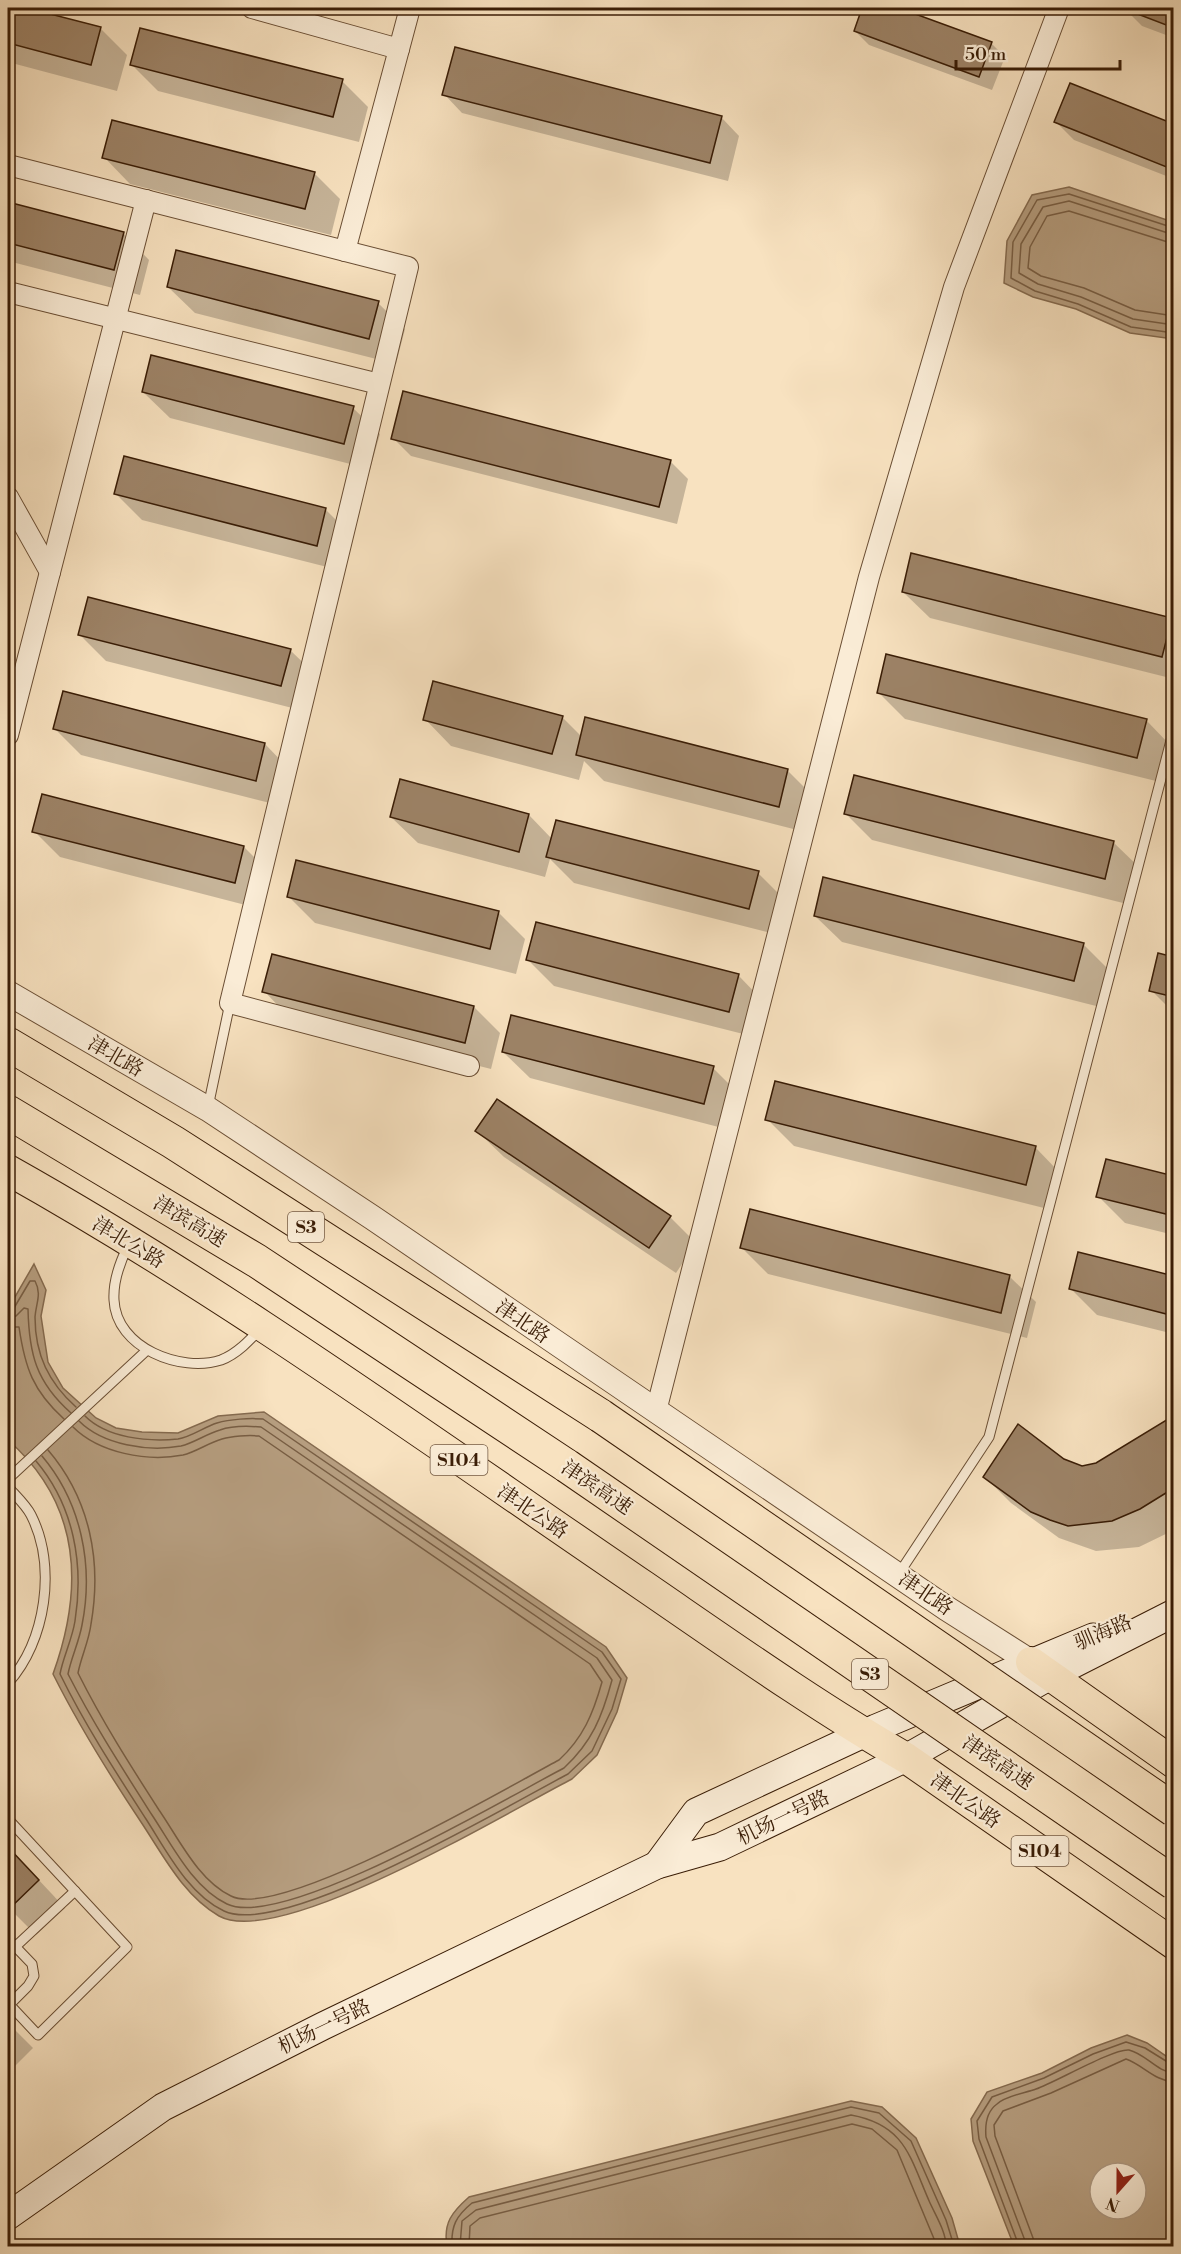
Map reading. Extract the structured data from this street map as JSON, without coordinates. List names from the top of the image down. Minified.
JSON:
{"streets":{"highway":["津滨高速","S3"],"main road":["津北公路","S104","驯海路","机场一号路"],"street":["津北路"]},"crossings":[["津北路","津北公路"],["津北路","驯海路"],["津北公路","驯海路"],["津北公路","机场一号路"]],"scale_bar":"50 m","north":"bottom"}
